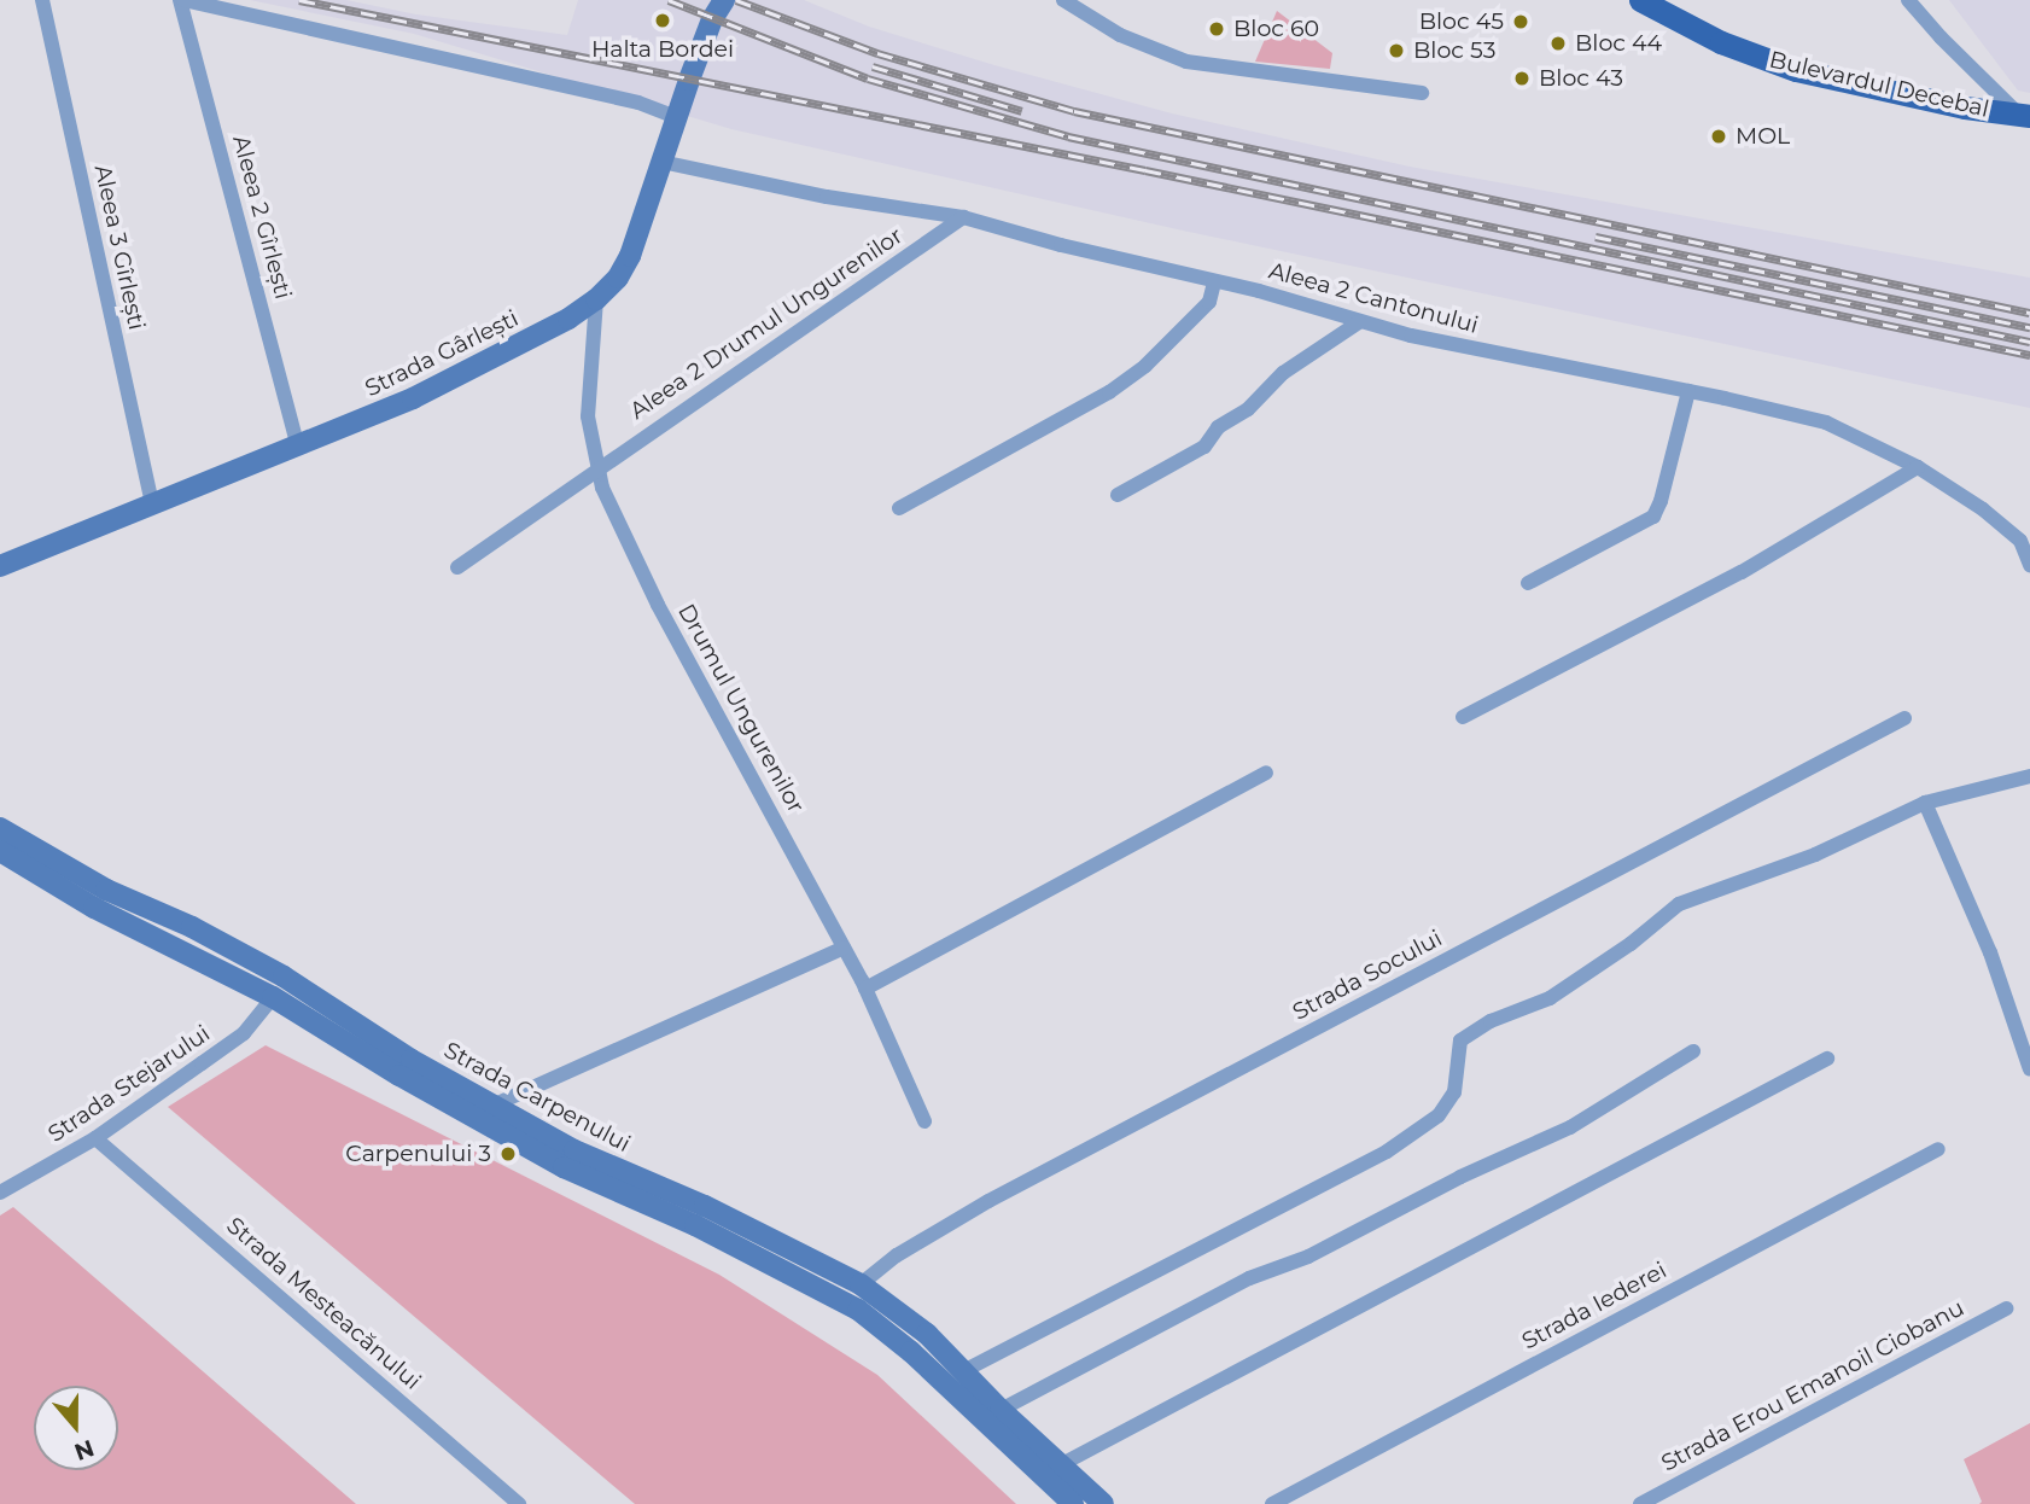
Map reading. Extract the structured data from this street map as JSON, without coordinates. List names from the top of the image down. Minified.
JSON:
{"streets":{"main road":["Bulevardul Decebal"],"street":["Aleea 2 Gîrlești","Aleea 3 Gîrlești","Aleea 2 Cantonului","Aleea 2 Drumul Ungurenilor","Strada Gârlești","Drumul Ungurenilor","Strada Socului","Strada Stejarului","Strada Carpenului","Strada Mesteacănului","Strada Iederei","Strada Erou Emanoil Ciobanu"]},"crossings":[["Aleea 2 Gîrlești","Strada Gârlești"],["Aleea 3 Gîrlești","Strada Gârlești"],["Aleea 2 Cantonului","Aleea 2 Drumul Ungurenilor"],["Aleea 2 Cantonului","Strada Gârlești"],["Aleea 2 Drumul Ungurenilor","Drumul Ungurenilor"],["Strada Gârlești","Drumul Ungurenilor"],["Strada Socului","Strada Carpenului"],["Strada Stejarului","Strada Carpenului"],["Strada Stejarului","Strada Mesteacănului"]],"places":["Halta Bordei","Bloc 45","Bloc 60","Bloc 44","Bloc 53","Bloc 43","MOL","Carpenului 3"],"north":"bottom"}
